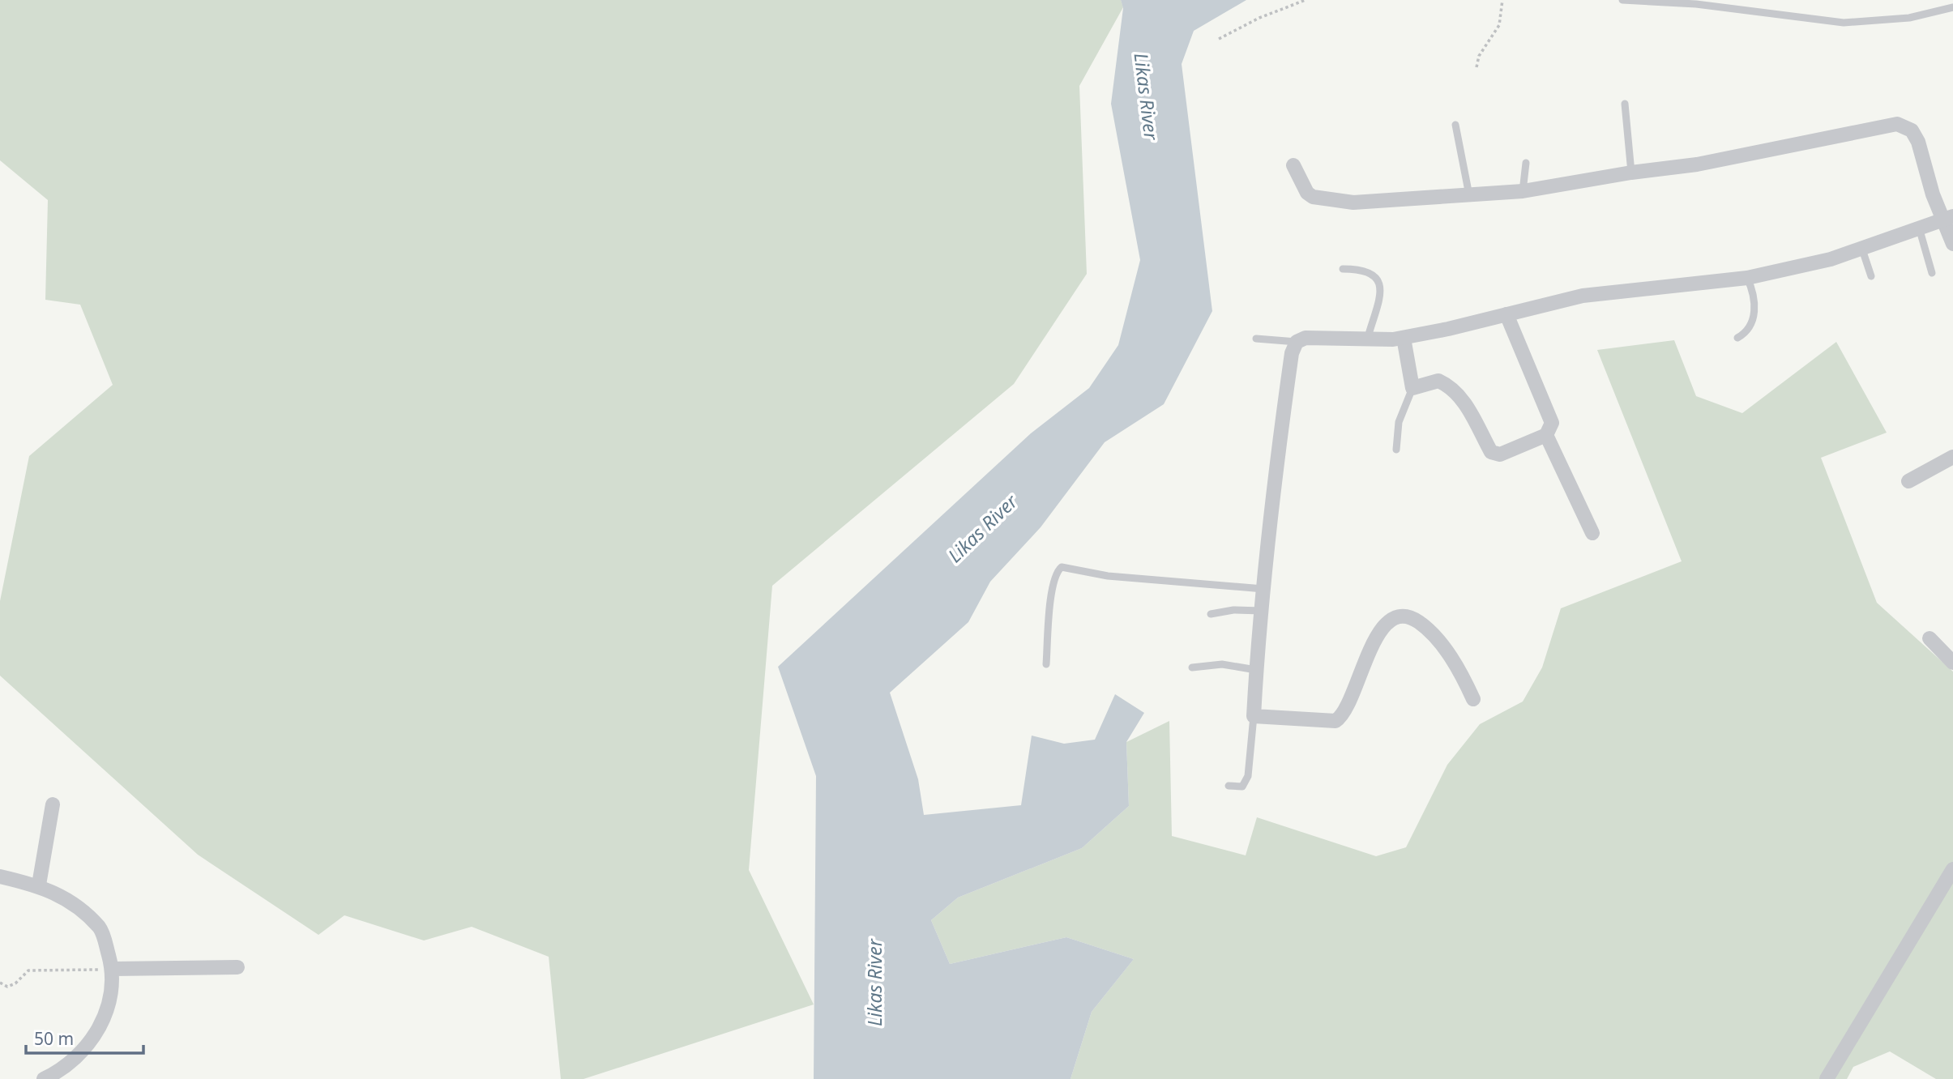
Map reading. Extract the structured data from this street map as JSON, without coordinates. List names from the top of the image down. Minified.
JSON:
{"water":["Likas River"],"scale_bar":"50 m"}
